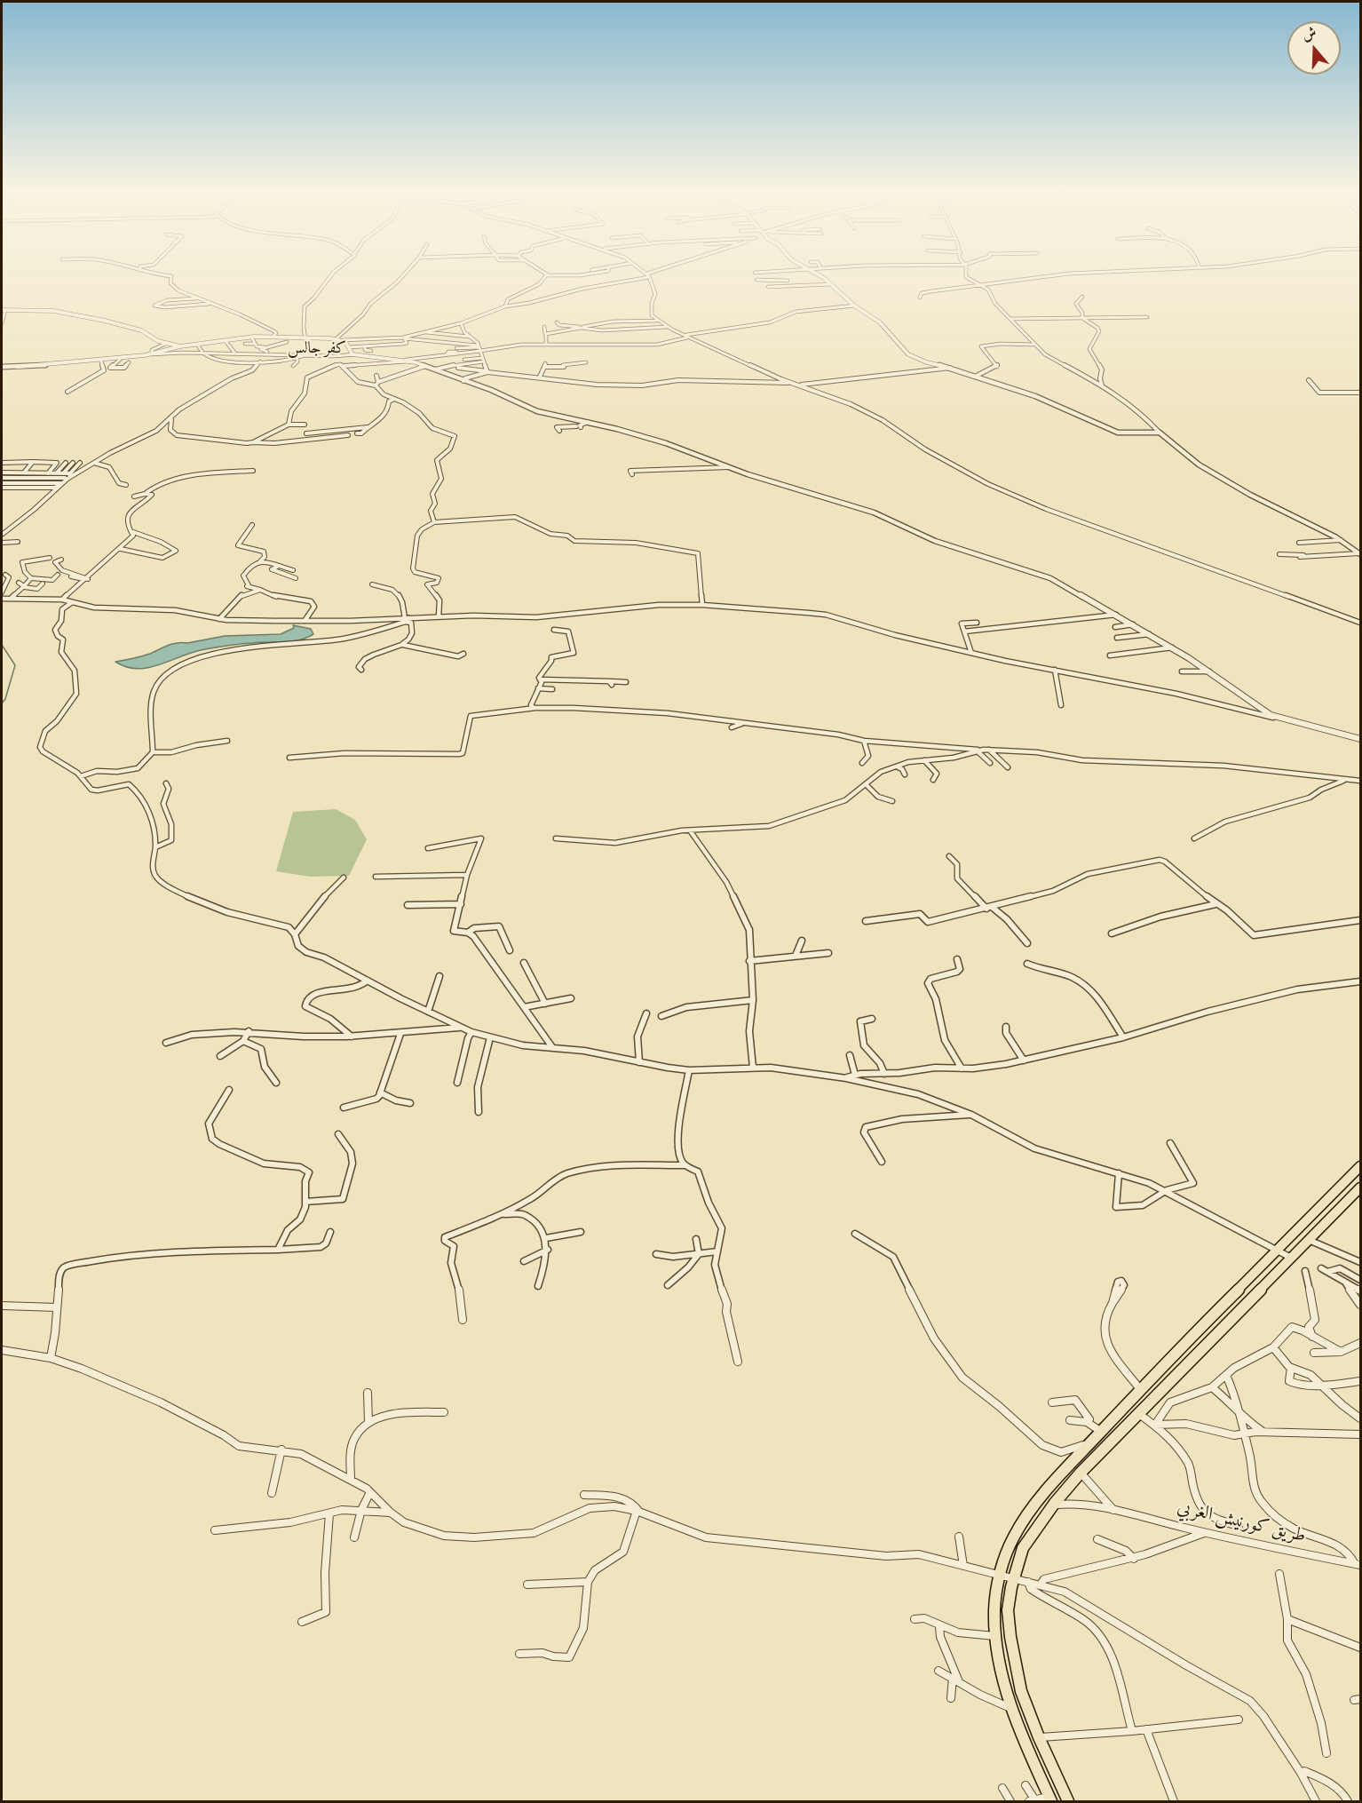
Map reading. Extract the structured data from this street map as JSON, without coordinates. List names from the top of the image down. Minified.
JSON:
{"streets":{"street":["طريق كورنيش الغربي"]},"districts":["كفر جالس"],"north":"top"}
